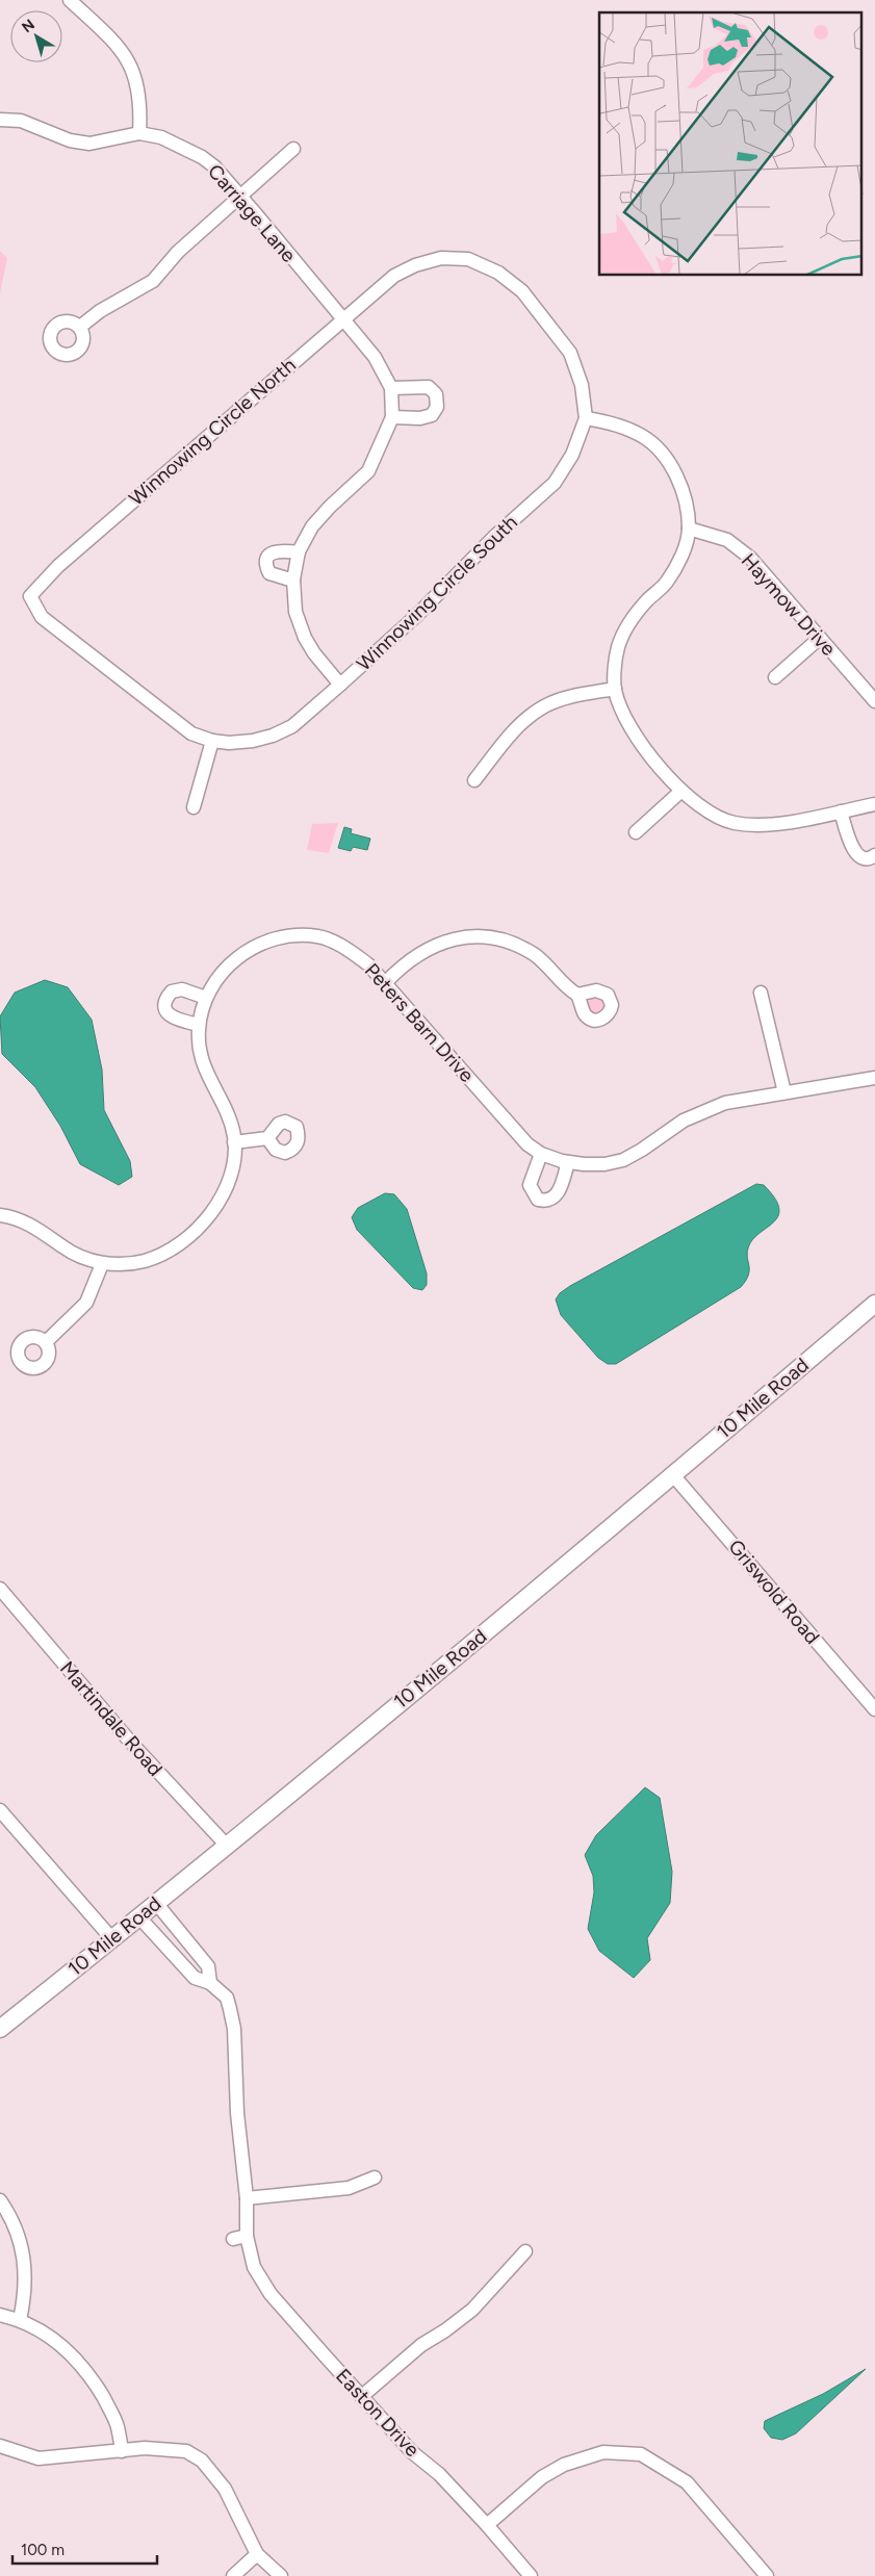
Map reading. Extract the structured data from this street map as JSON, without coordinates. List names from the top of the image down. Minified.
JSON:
{"streets":{"main road":["10 Mile Road"],"street":["Carriage Lane","Winnowing Circle North","Winnowing Circle South","Haymow Drive","Peters Barn Drive","Griswold Road","Martindale Road","Easton Drive"]},"crossings":[["Carriage Lane","Winnowing Circle North"],["Carriage Lane","Winnowing Circle South"],["Winnowing Circle North","Winnowing Circle South"],["10 Mile Road","Griswold Road"],["10 Mile Road","Martindale Road"],["10 Mile Road","Easton Drive"]],"scale_bar":"100 m","north":"top left"}
